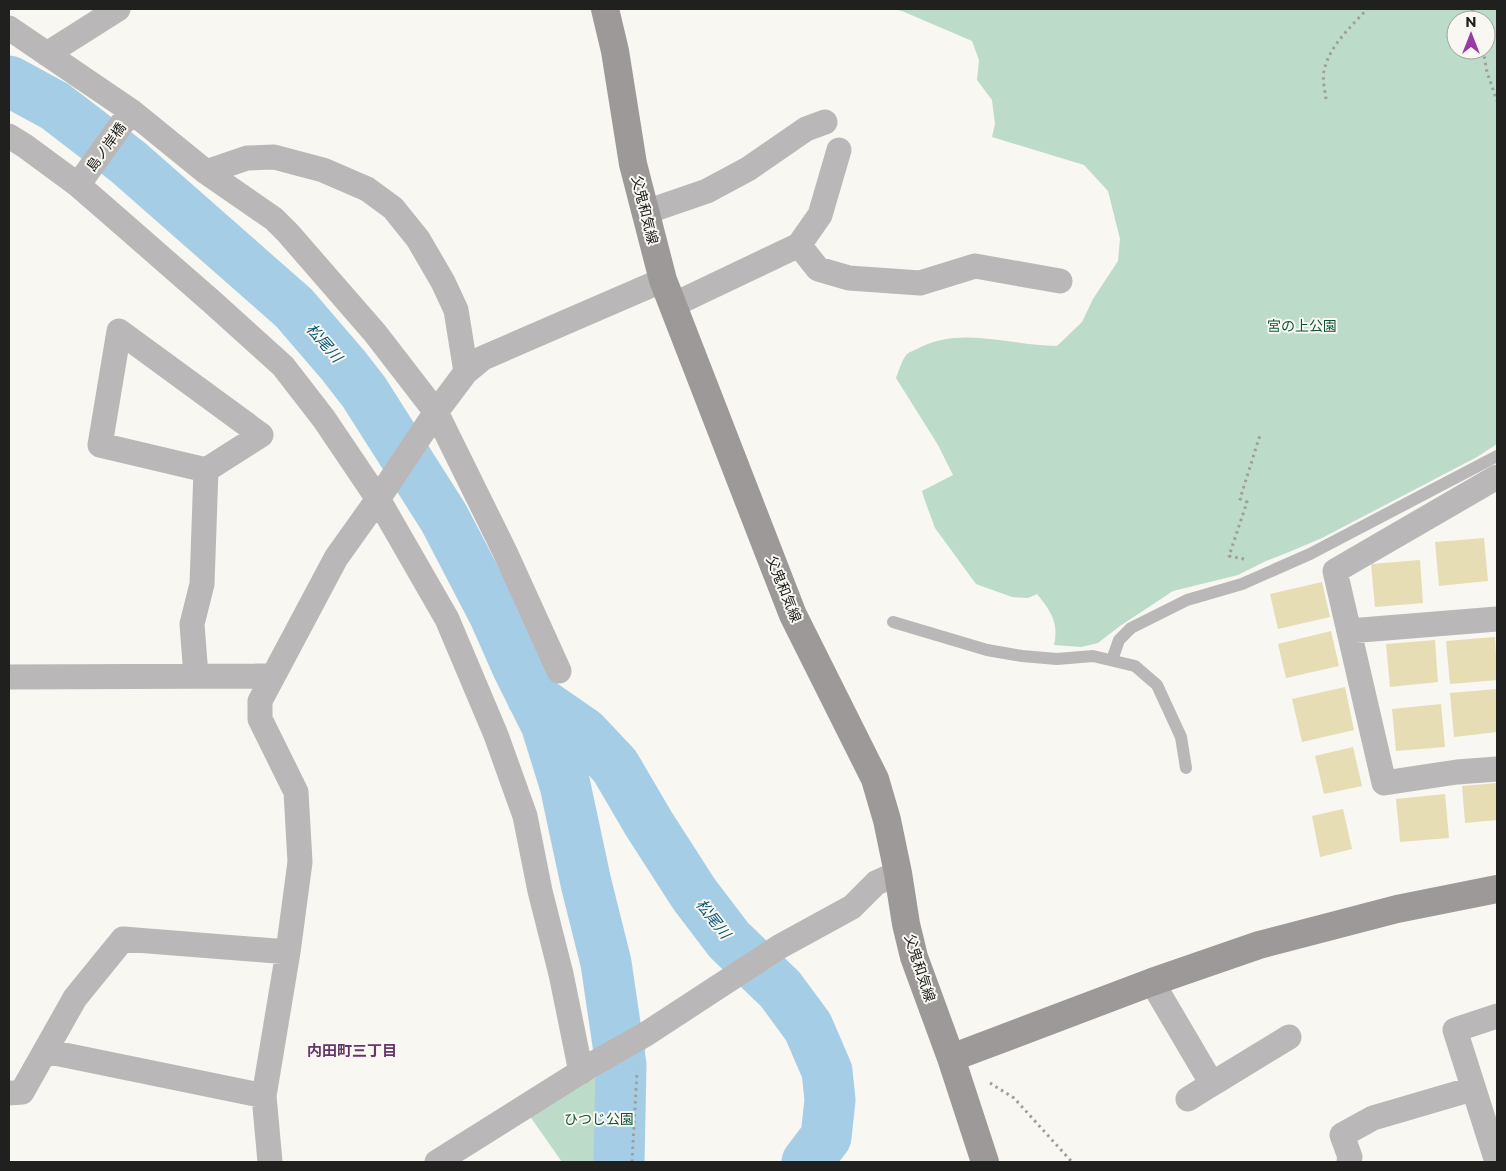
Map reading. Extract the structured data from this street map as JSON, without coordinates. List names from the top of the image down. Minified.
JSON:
{"streets":{"main road":["父鬼和気線"],"street":["島ノ岸橋"]},"districts":["内田町三丁目"],"water":["松尾川"],"parks":["宮の上公園","ひつじ公園"],"north":"top"}
